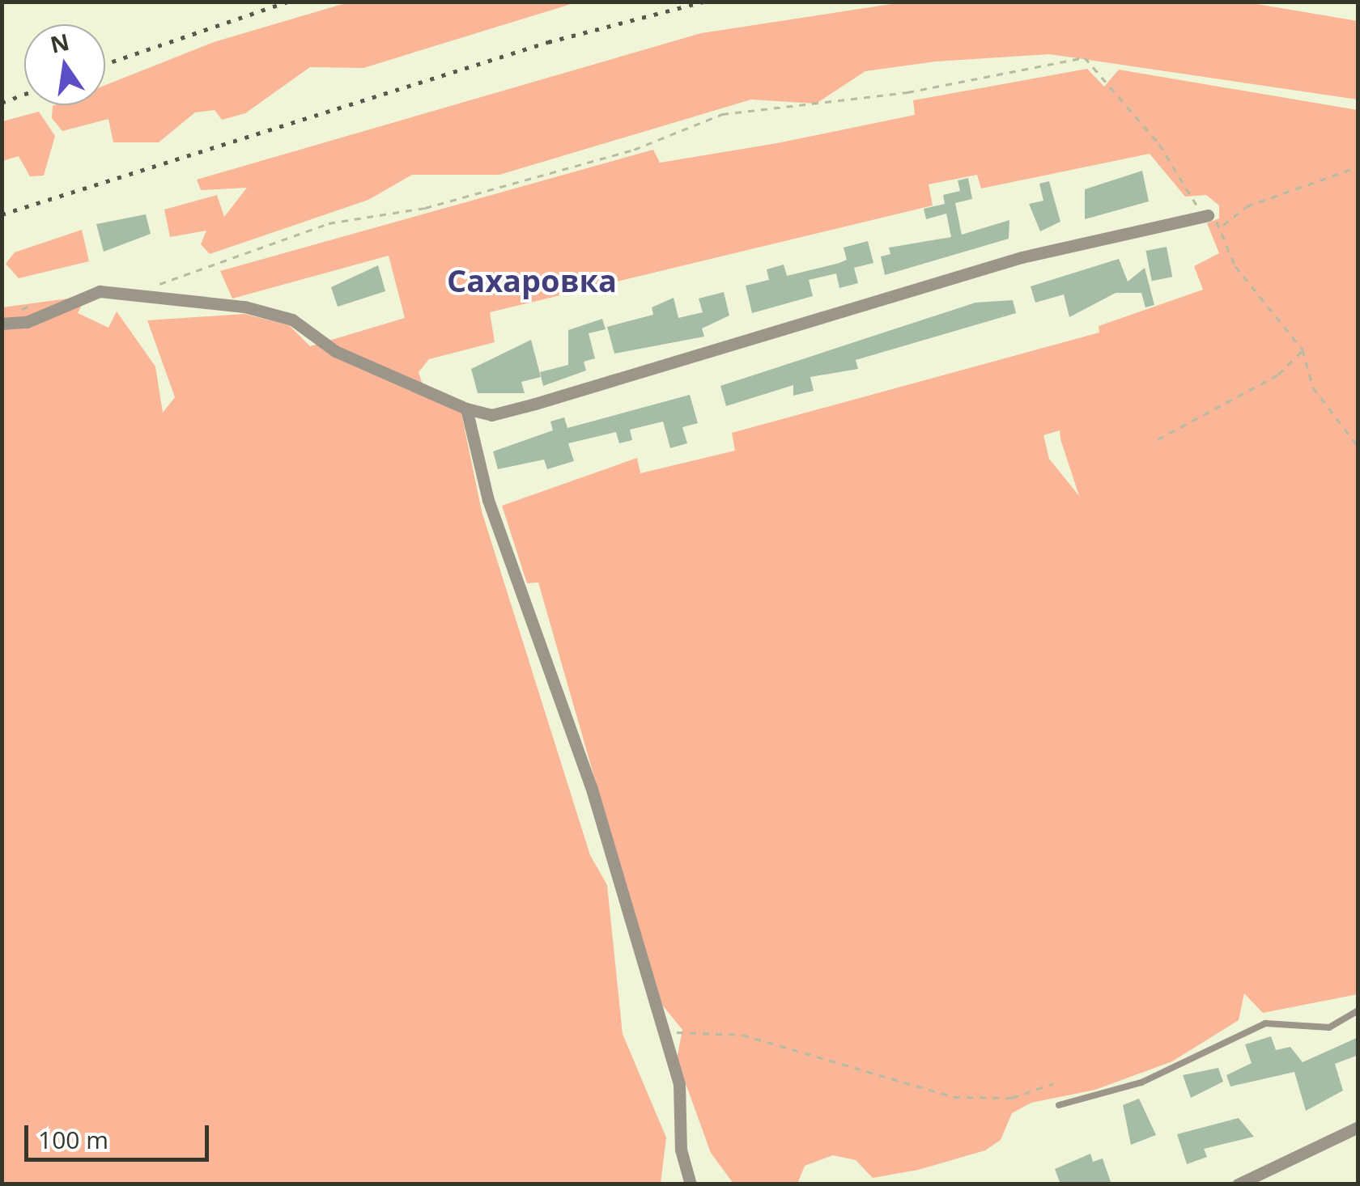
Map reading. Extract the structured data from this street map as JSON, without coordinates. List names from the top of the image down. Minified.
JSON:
{"districts":["Сахаровка"],"scale_bar":"100 m","north":"top"}
